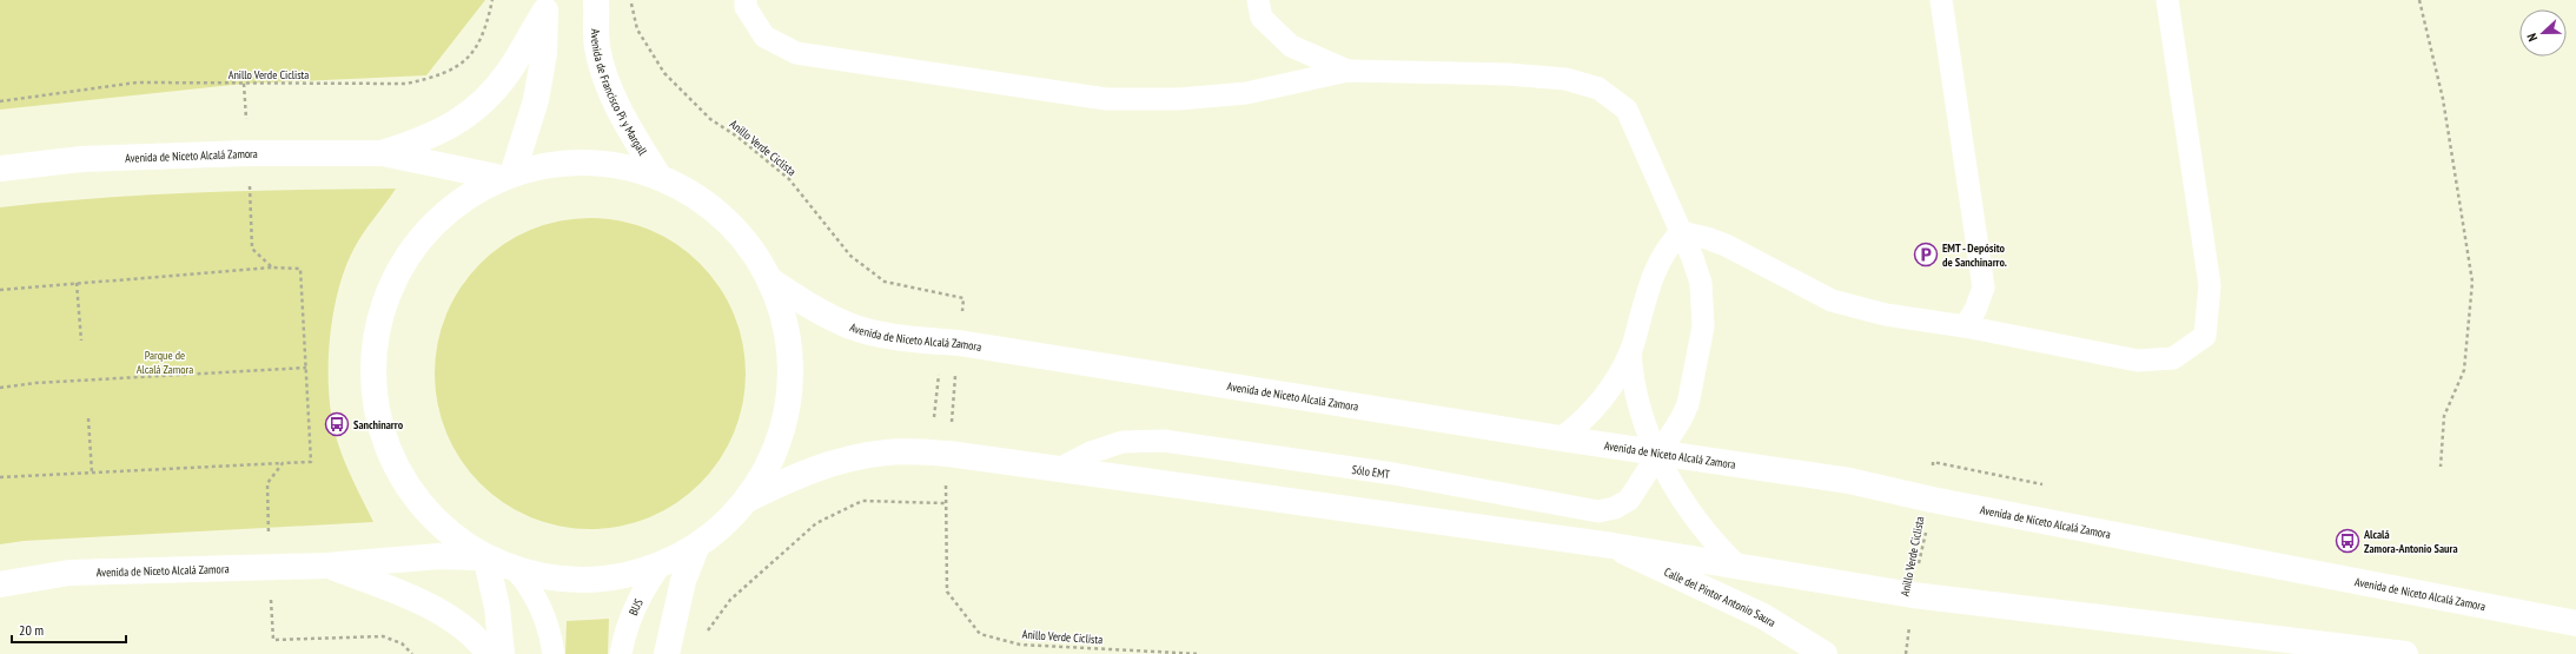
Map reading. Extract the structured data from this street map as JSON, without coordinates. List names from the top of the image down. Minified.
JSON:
{"streets":{"street":["Avenida de Francisco Pi y Margall","Avenida de Niceto Alcalá Zamora","Calle del Pintor Antonio Saura"],"lane":["Sólo EMT","BUS"],"path":["Anillo Verde Ciclista"]},"crossings":[["Anillo Verde Ciclista","Avenida de Niceto Alcalá Zamora"],["Avenida de Niceto Alcalá Zamora","Sólo EMT"]],"parks":["Parque de Alcalá Zamora"],"places":{"parking":["EMT - Depósito de Sanchinarro."],"bus stop":["Sanchinarro","Alcalá Zamora-Antonio Saura"]},"scale_bar":"20 m","north":"left"}
